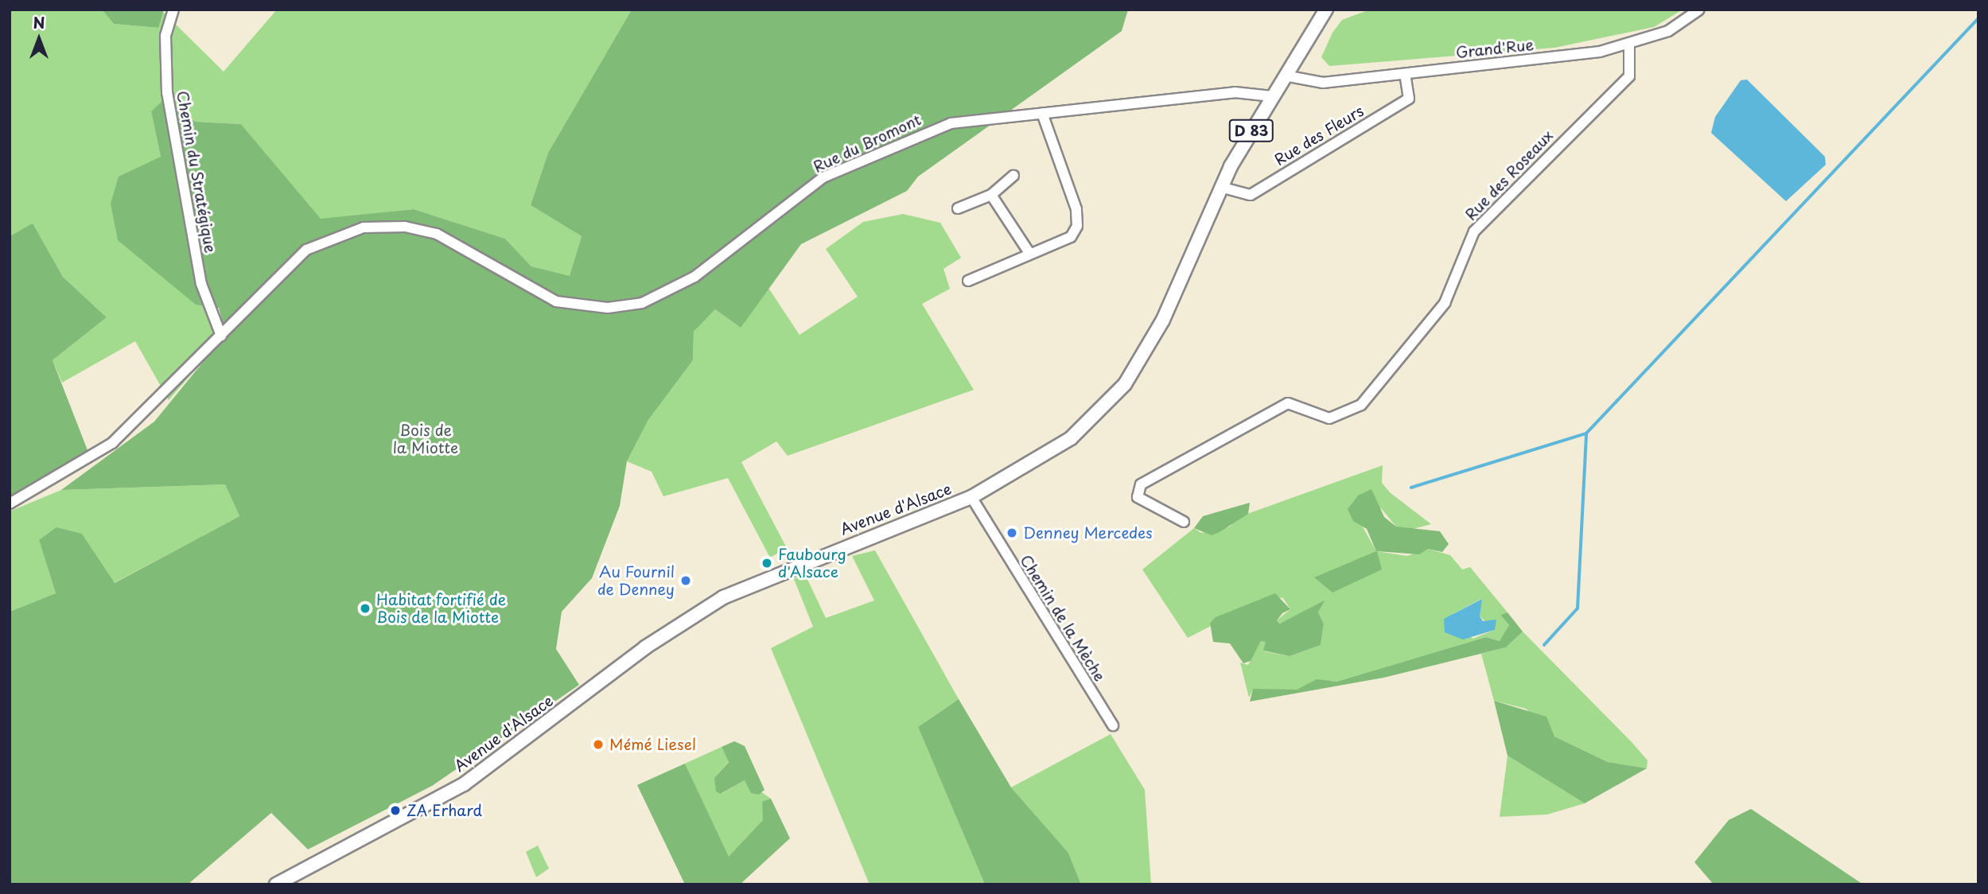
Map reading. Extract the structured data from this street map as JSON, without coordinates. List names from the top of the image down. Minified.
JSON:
{"streets":{"main road":["D 83","Avenue d'Alsace"],"street":["Grand'Rue","Rue des Fleurs","Rue du Bromont","Chemin du Stratégique","Rue des Roseaux","Chemin de la Mèche"]},"crossings":[["Grand'Rue","Rue des Fleurs"],["Grand'Rue","Rue des Roseaux"],["Grand'Rue","Avenue d'Alsace"],["Rue des Fleurs","Avenue d'Alsace"],["Rue du Bromont","Chemin du Stratégique"],["Rue du Bromont","Avenue d'Alsace"],["Avenue d'Alsace","Chemin de la Mèche"]],"parks":["Bois de la Miotte"],"places":["Denney Mercedes","Faubourg d'Alsace","Au Fournil de Denney","Habitat fortifié de Bois de la Miotte","Mémé Liesel","ZA Erhard"],"north":"top"}
